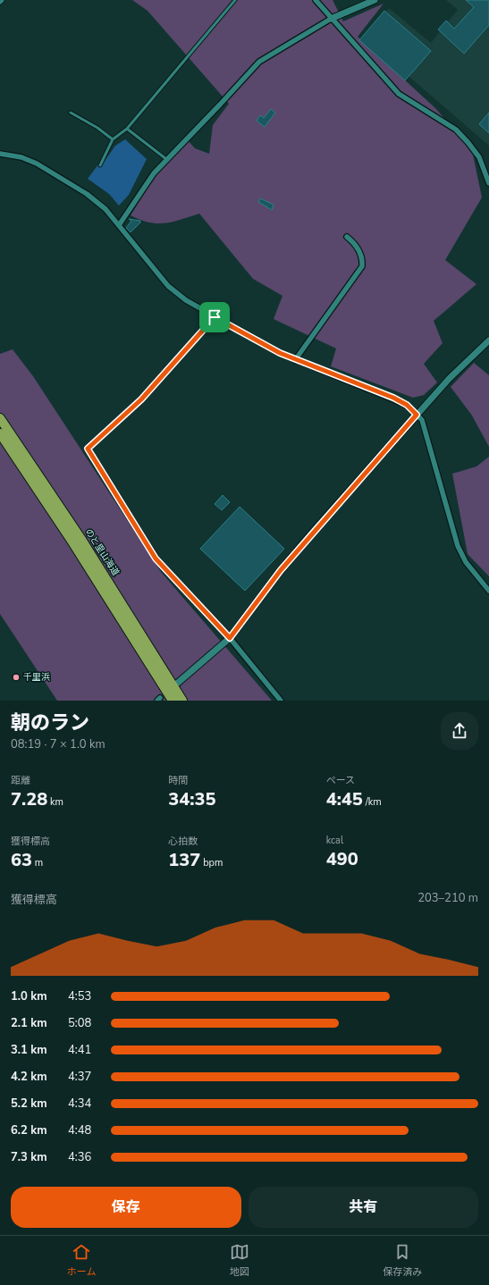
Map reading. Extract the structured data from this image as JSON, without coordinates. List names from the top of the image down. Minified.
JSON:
{"streets":{"highway":["のと里山海道"]},"places":["千里浜"],"page":{"heading":["朝のラン","08:19 · 7 × 1.0 km"],"stats":[["距離","7.28 km"],["時間","34:35"],["ペース","4:45 /km"],["獲得標高","63 m"],["心拍数","137 bpm"],["kcal","490"]],"chart":["獲得標高","203–210 m"],"list":[{"name":"1.0 km","note":"4:53"},{"name":"2.1 km","note":"5:08"},{"name":"3.1 km","note":"4:41"},{"name":"4.2 km","note":"4:37"},{"name":"5.2 km","note":"4:34"},{"name":"6.2 km","note":"4:48"},{"name":"7.3 km","note":"4:36"}],"buttons":["保存","共有"],"tabs":["ホーム","地図","保存済み"]}}
